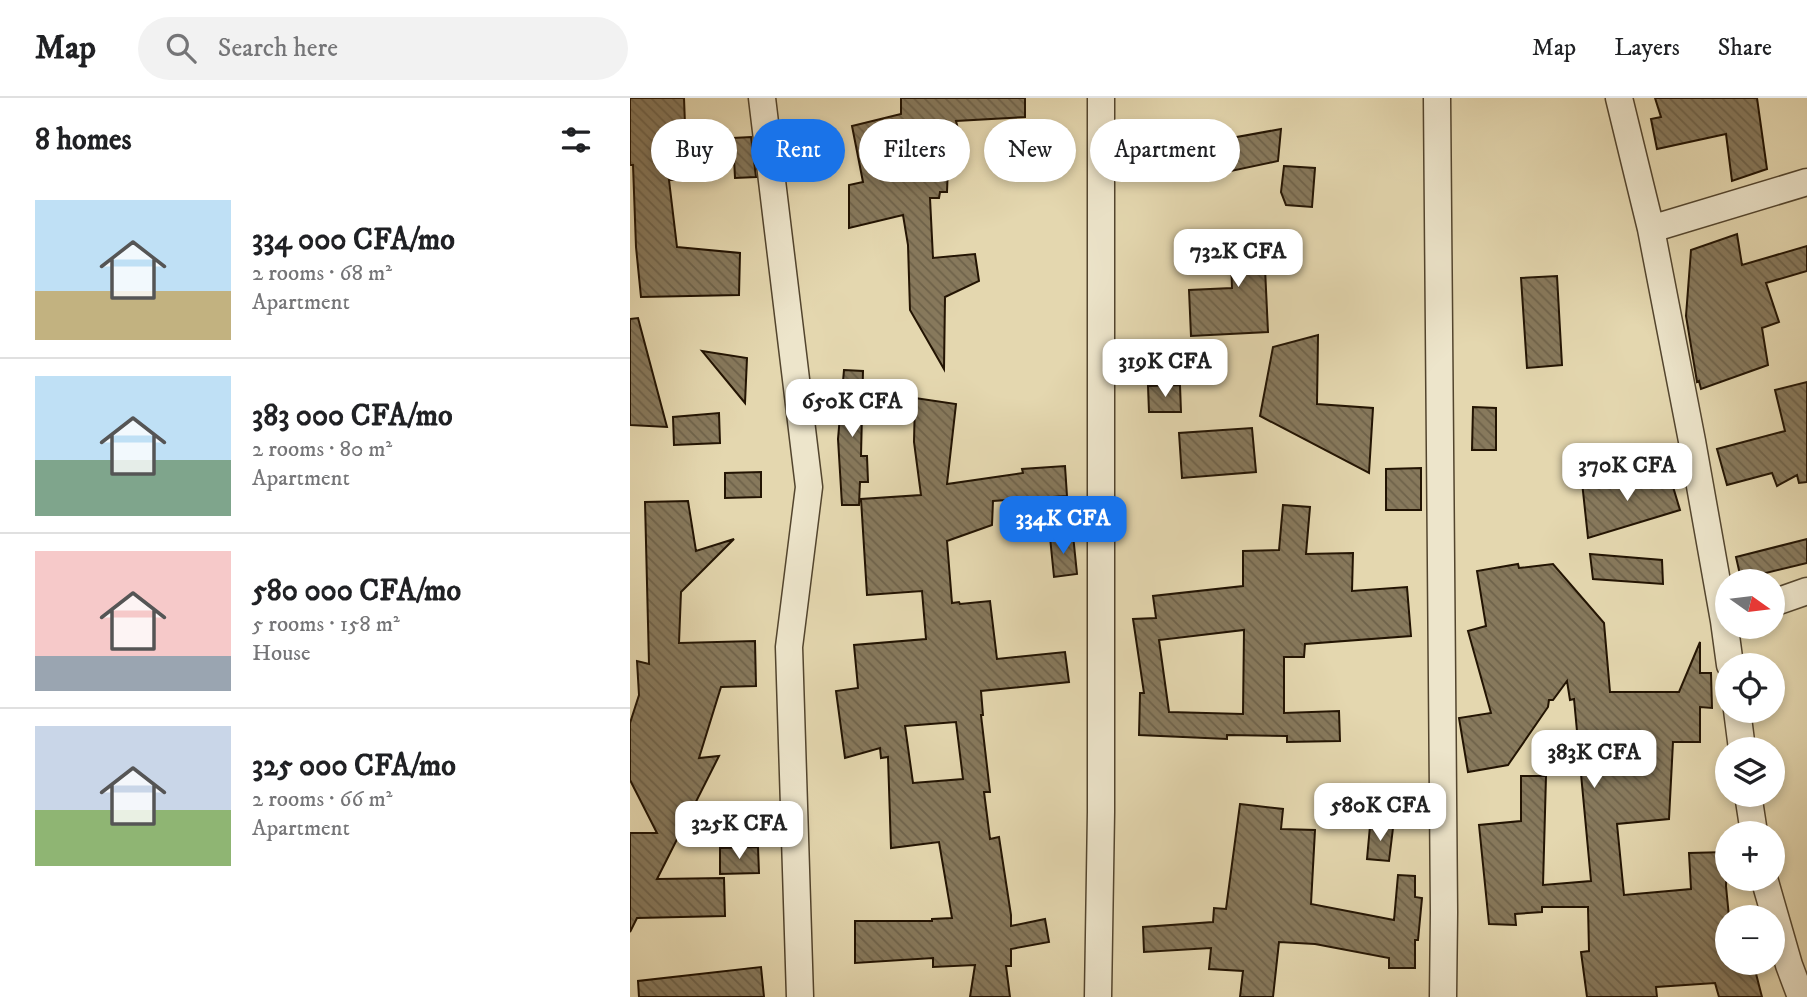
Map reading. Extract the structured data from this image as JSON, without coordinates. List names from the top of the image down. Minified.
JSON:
{"north":"right","page":{"header":"Map","search":"Search here","nav":["Map","Layers","Share"],"heading":"8 homes","chip":["Buy","Rent","Filters","New","Apartment"],"list":[{"name":"334 000 CFA/mo","note":"2 rooms · 68 m² · Apartment"},{"name":"383 000 CFA/mo","note":"2 rooms · 80 m² · Apartment"},{"name":"580 000 CFA/mo","note":"5 rooms · 158 m² · House"},{"name":"325 000 CFA/mo","note":"2 rooms · 66 m² · Apartment"}],"price":["732K CFA","319K CFA","650K CFA","370K CFA","334K CFA","383K CFA","580K CFA","325K CFA"],"map_buttons":["+","−"]}}
